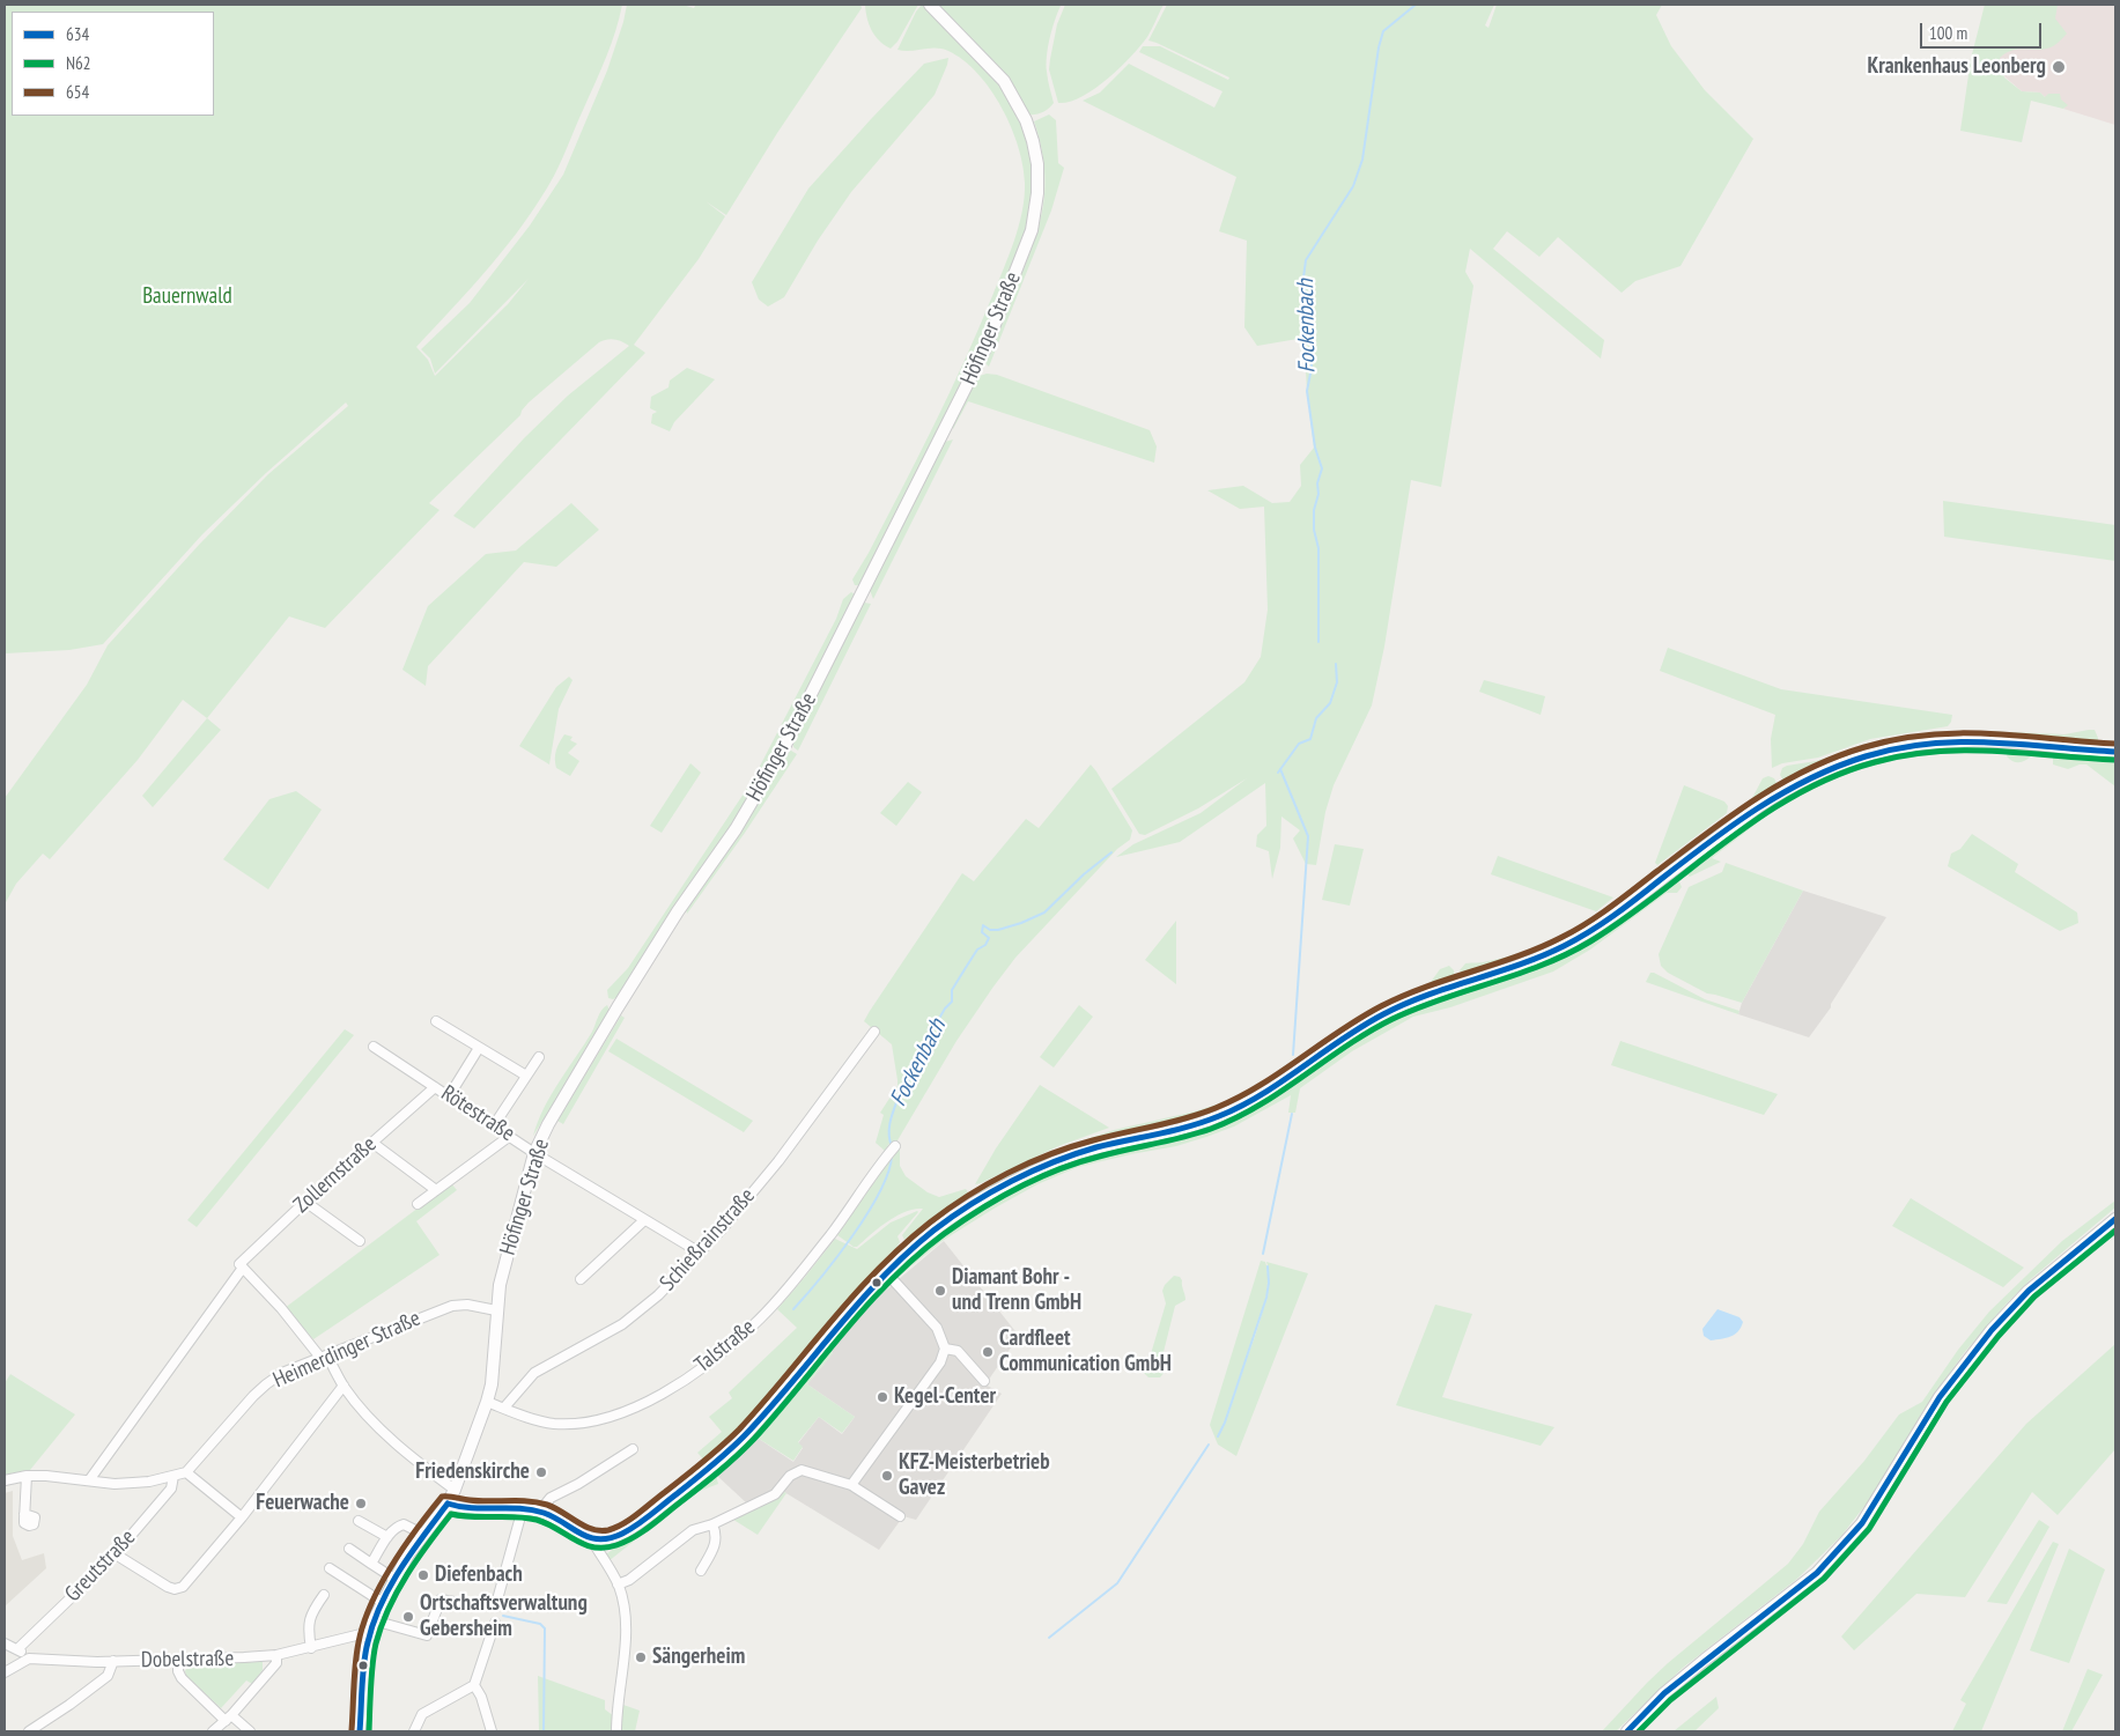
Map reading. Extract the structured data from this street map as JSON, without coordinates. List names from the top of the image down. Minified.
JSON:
{"streets":{"street":["Höfinger Straße","Rötestraße","Zollernstraße","Schießrainstraße","Talstraße","Heimerdinger Straße","Greutstraße","Dobelstraße"]},"crossings":[["Höfinger Straße","Rötestraße"],["Höfinger Straße","Talstraße"],["Höfinger Straße","Heimerdinger Straße"],["Höfinger Straße","Dobelstraße"],["Rötestraße","Zollernstraße"],["Rötestraße","Schießrainstraße"],["Schießrainstraße","Talstraße"]],"water":["Fockenbach"],"parks":["Bauernwald"],"places":["Krankenhaus Leonberg","Diamant Bohr - und Trenn GmbH","Cardfleet Communication GmbH","Kegel-Center","Friedenskirche","KFZ-Meisterbetrieb Gavez","Feuerwache","Diefenbach","Ortschaftsverwaltung Gebersheim","Sängerheim"],"lines":["transit line 654","transit line 634","transit line N62"],"legend":["634","N62","654"],"scale_bar":"100 m"}
